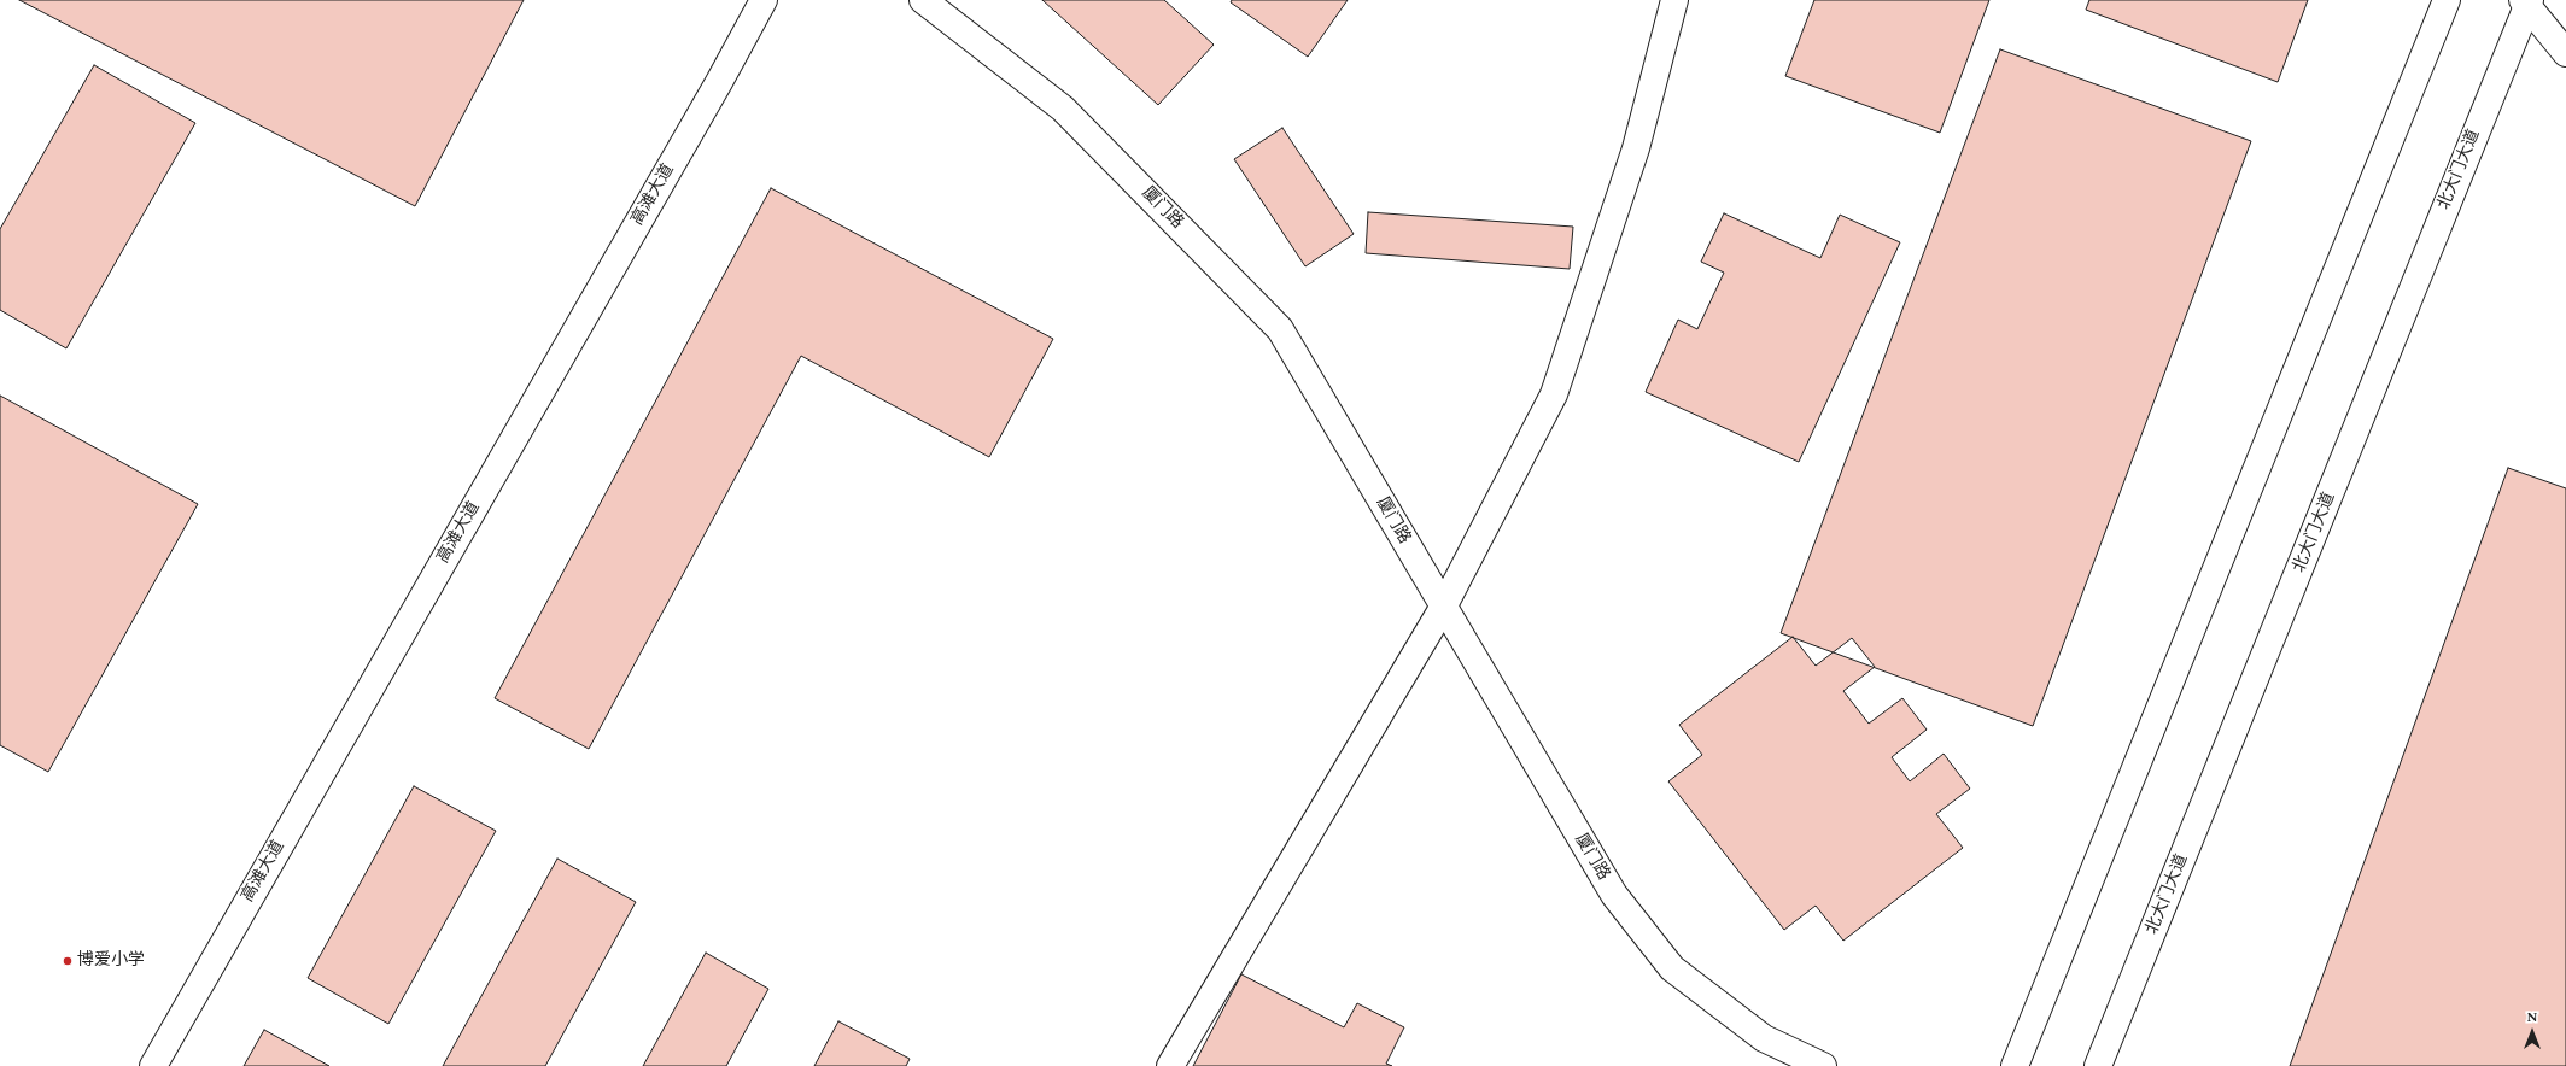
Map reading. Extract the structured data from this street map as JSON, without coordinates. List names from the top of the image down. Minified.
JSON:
{"streets":{"main road":["北大门大道","高滩大道","厦门路"]},"places":["博爱小学"],"north":"top"}
